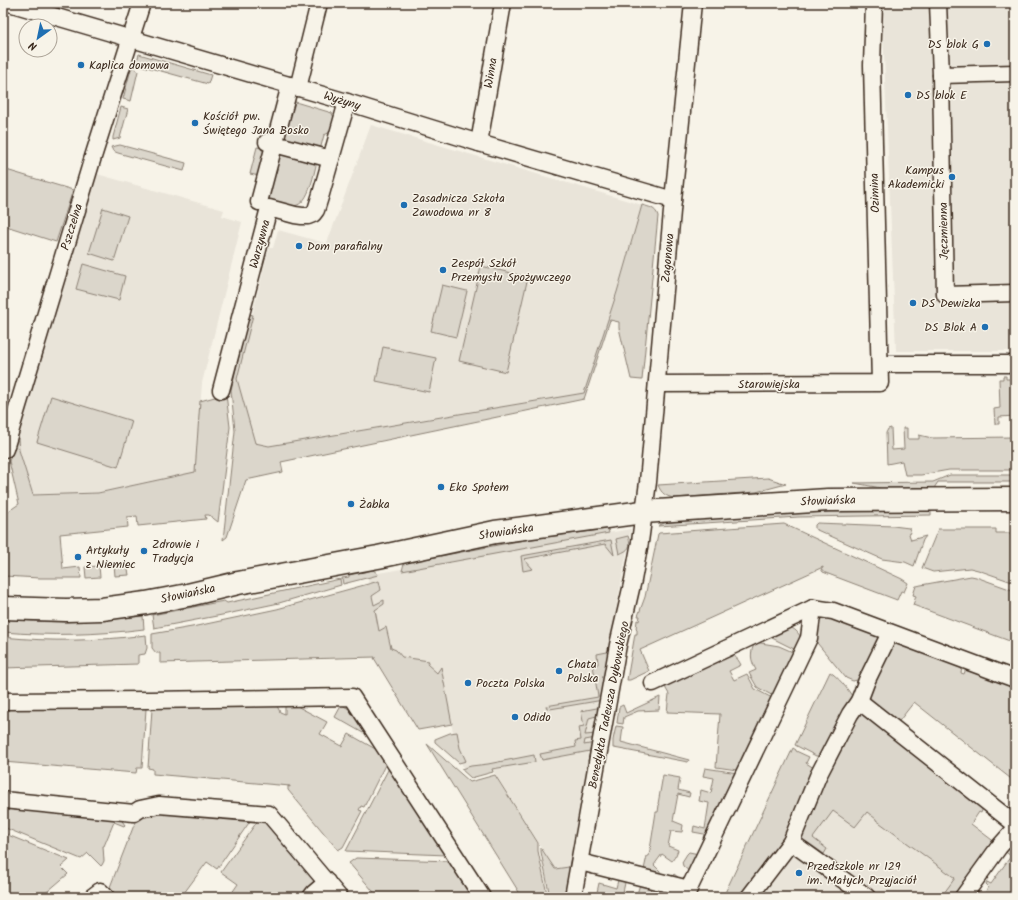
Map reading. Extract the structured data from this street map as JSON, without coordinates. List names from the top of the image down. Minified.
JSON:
{"streets":{"street":["Winna","Wyżyny","Ozimina","Pszczelna","Jęczmienna","Warzywna","Zagonowa","Starowiejska","Słowiańska","Benedykta Tadeusza Dybowskiego"]},"crossings":[["Winna","Wyżyny"],["Wyżyny","Pszczelna"],["Wyżyny","Warzywna"],["Wyżyny","Zagonowa"],["Ozimina","Starowiejska"],["Zagonowa","Starowiejska"],["Zagonowa","Słowiańska"],["Zagonowa","Benedykta Tadeusza Dybowskiego"],["Słowiańska","Benedykta Tadeusza Dybowskiego"]],"places":["DS blok G","Kaplica domowa","DS blok E","Kościół pw. Świętego Jana Bosko","Kampus Akademicki","Zasadnicza Szkoła Zawodowa nr 8","Dom parafialny","Zespół Szkół Przemysłu Spożywczego","DS Dewizka","DS Blok A","Eko Społem","Żabka","Zdrowie i Tradycja","Artykuły z Niemiec","Chata Polska","Poczta Polska","Odido","Przedszkole nr 129 im. Małych Przyjaciół"],"north":"bottom left"}
